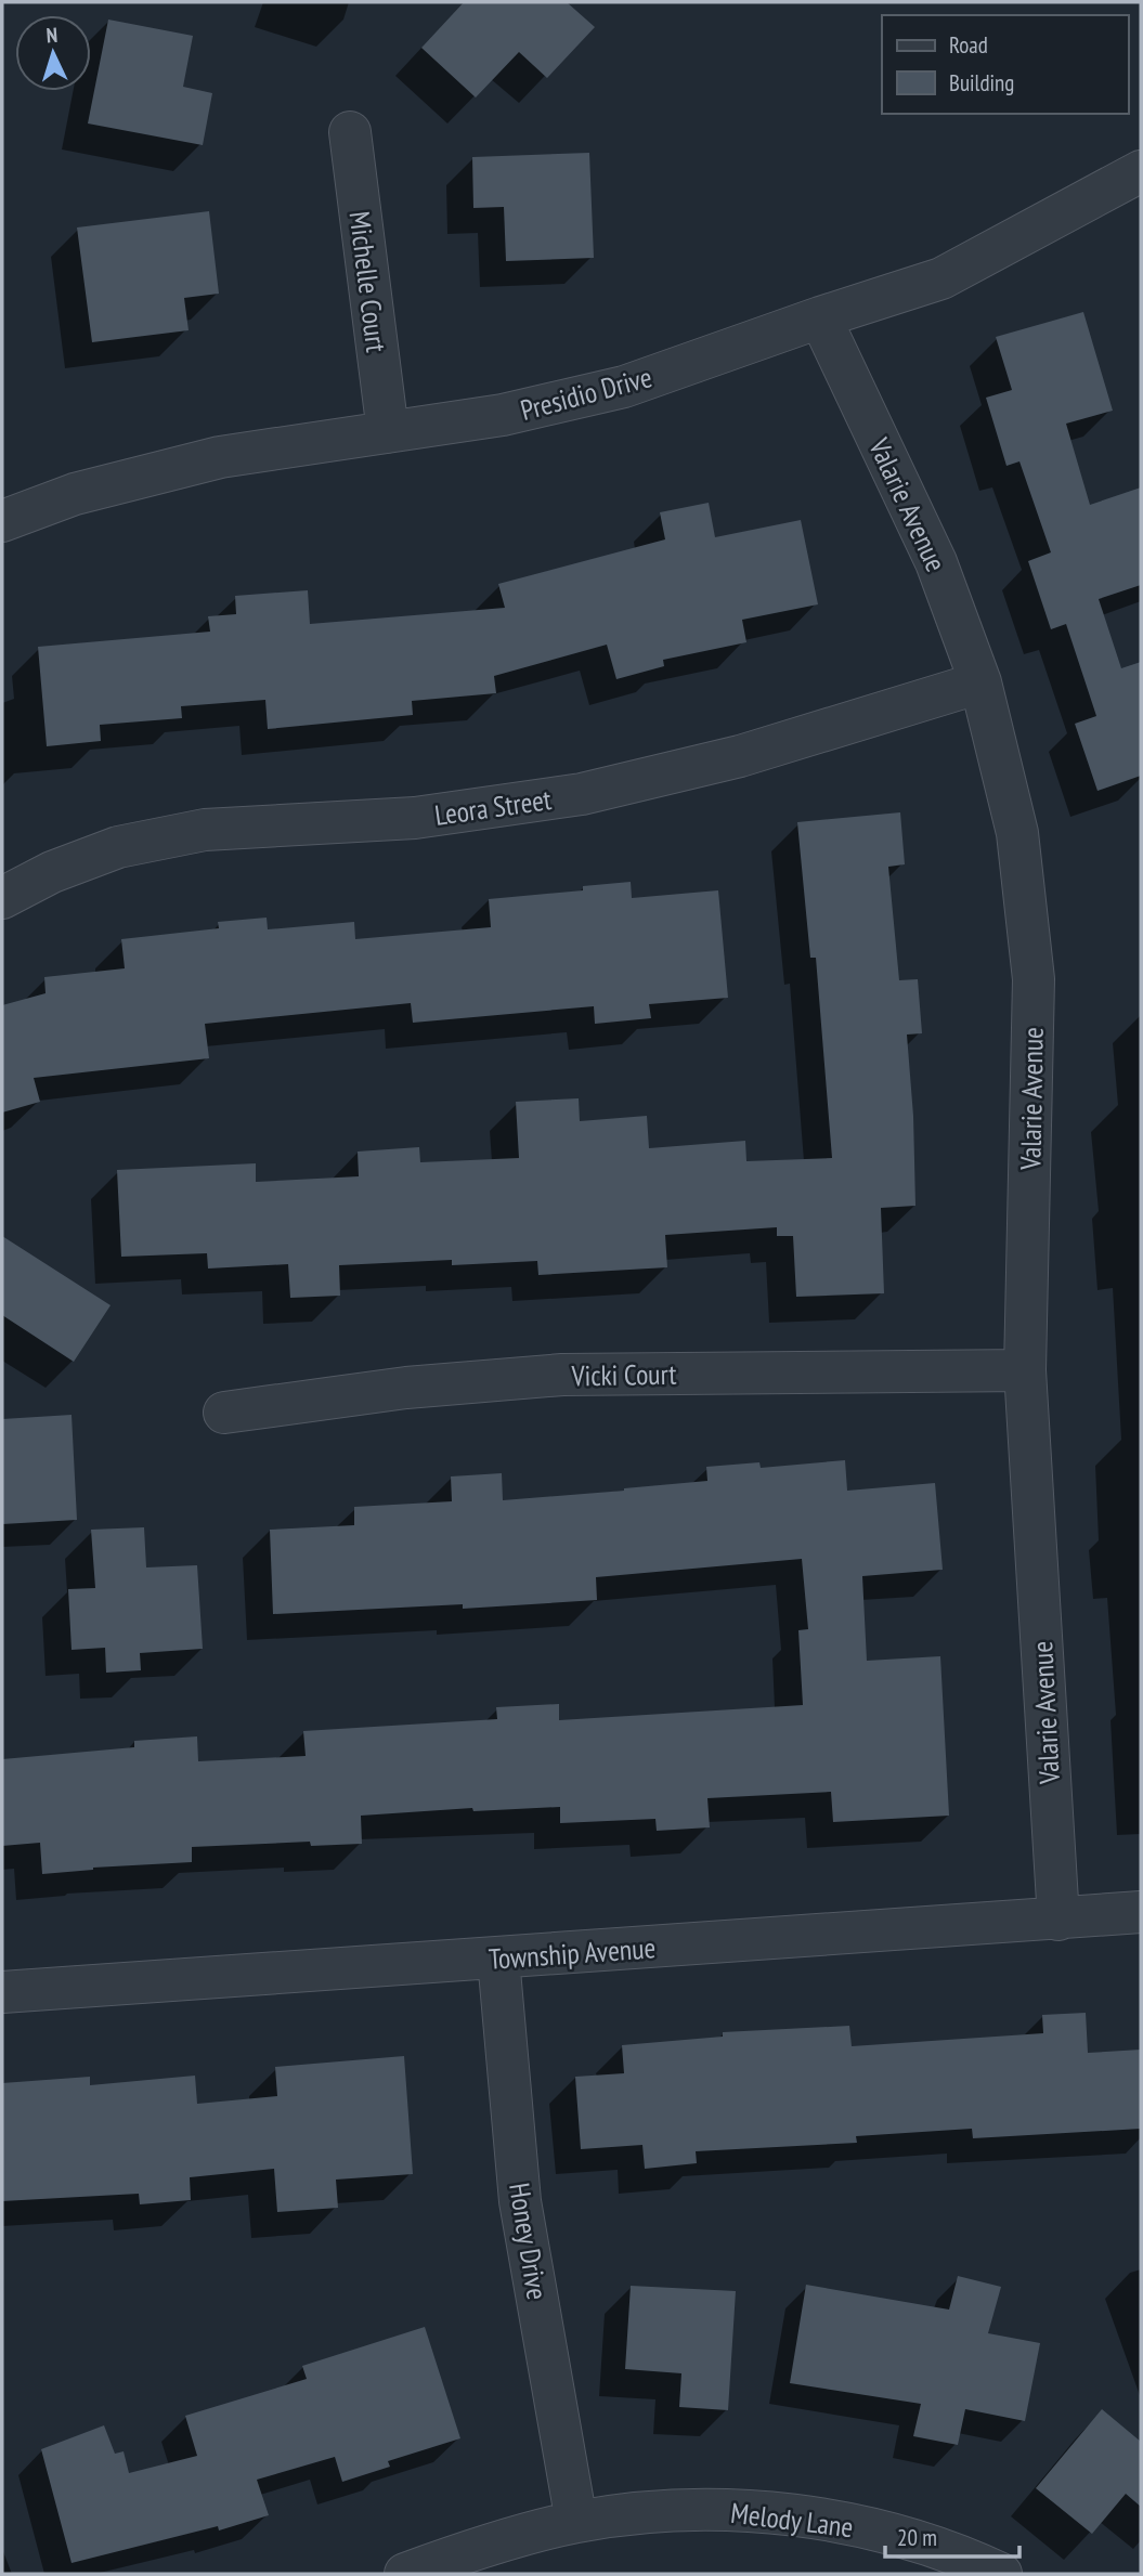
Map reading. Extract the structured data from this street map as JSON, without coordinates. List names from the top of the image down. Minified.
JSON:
{"streets":{"street":["Michelle Court","Presidio Drive","Valarie Avenue","Leora Street","Vicki Court","Township Avenue","Honey Drive","Melody Lane"]},"crossings":[["Michelle Court","Presidio Drive"],["Presidio Drive","Valarie Avenue"],["Valarie Avenue","Leora Street"],["Valarie Avenue","Vicki Court"],["Valarie Avenue","Township Avenue"],["Township Avenue","Honey Drive"],["Honey Drive","Melody Lane"]],"legend":["Road","Building"],"scale_bar":"20 m","north":"top"}
